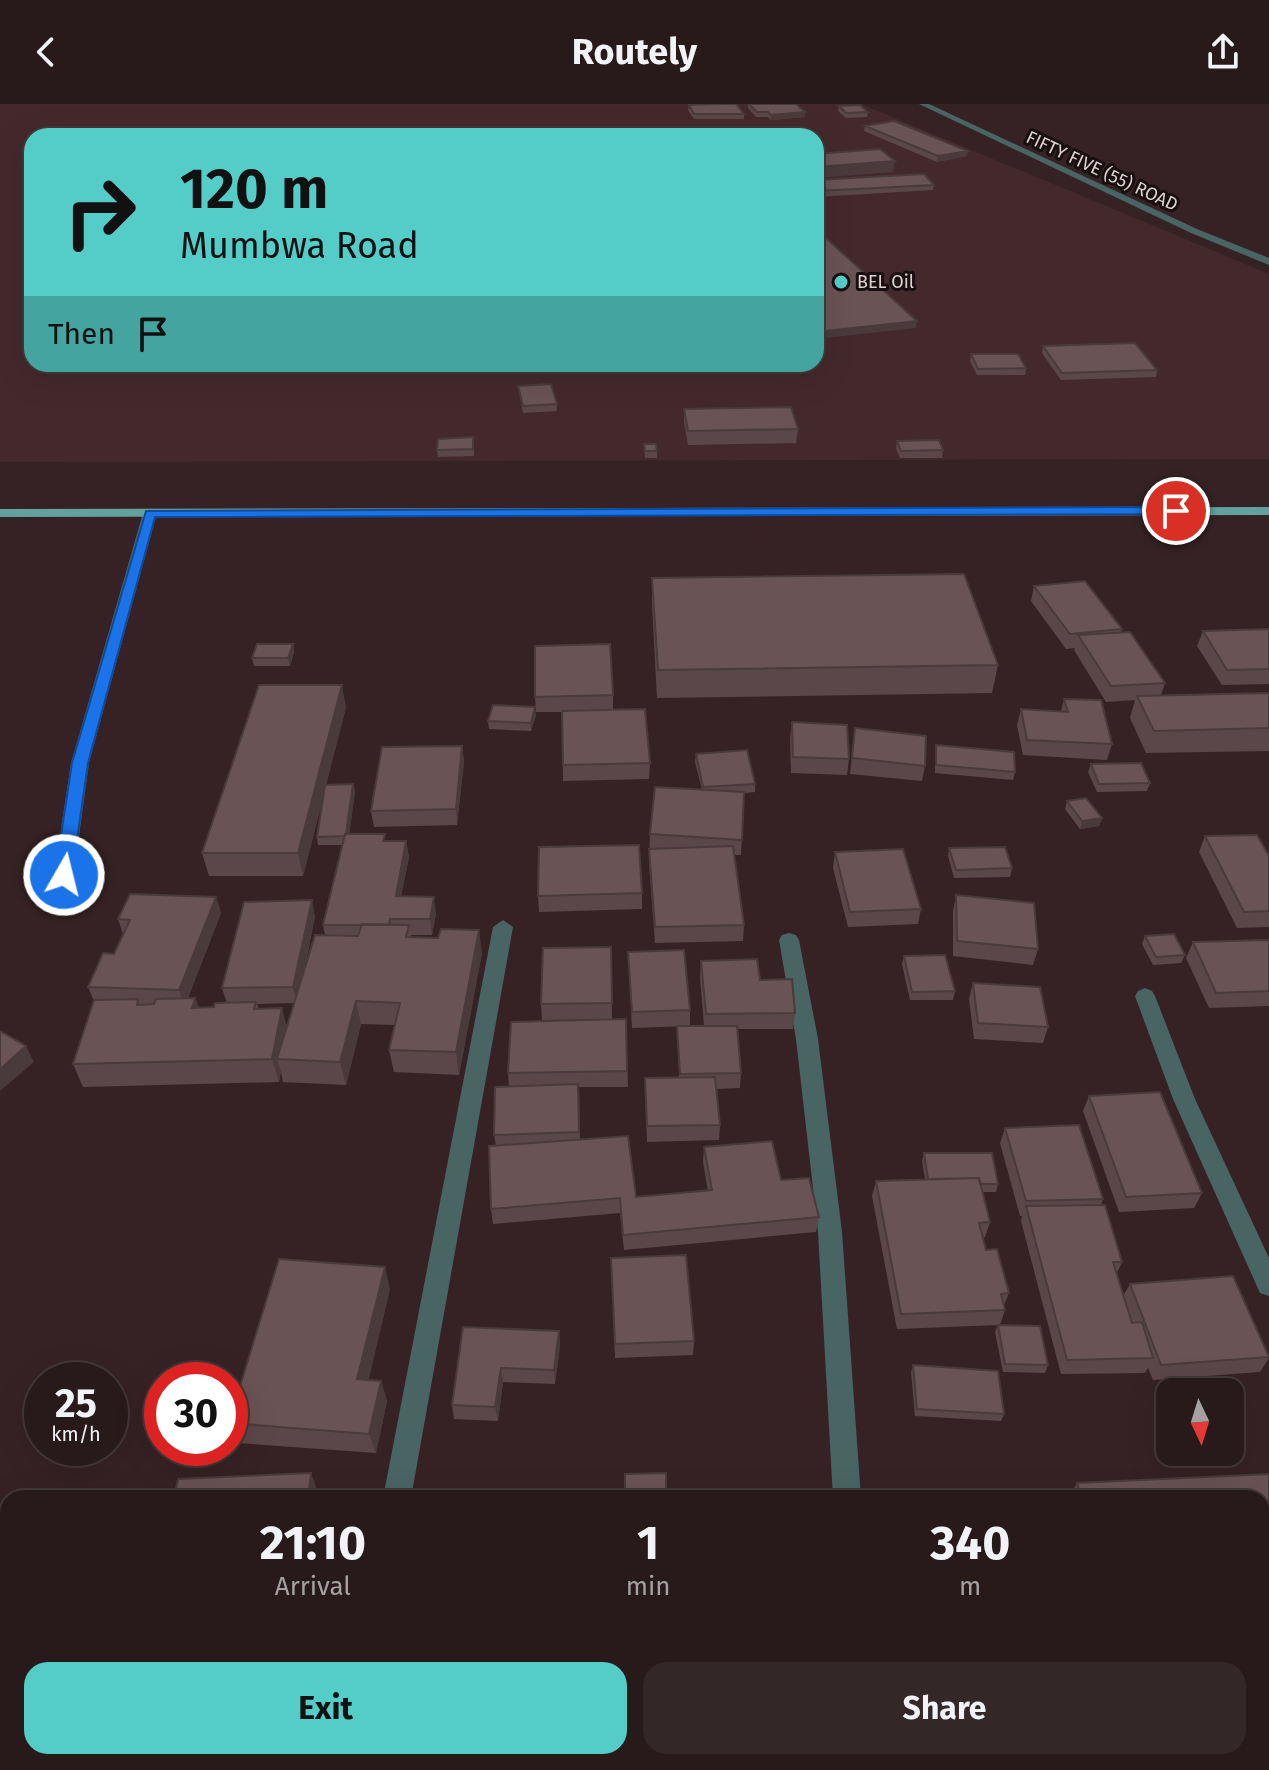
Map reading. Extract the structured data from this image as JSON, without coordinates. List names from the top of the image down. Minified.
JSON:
{"streets":{"street":["FIFTY FIVE (55) ROAD"]},"places":["BEL Oil"],"north":"bottom","page":{"header":"Routely","turn":["120 m","Mumbwa Road"],"then":"Then","speed":"25 km/h","limit":"30","eta":["21:10","Arrival","1","min","340","m"],"buttons":["Exit","Share"]}}
